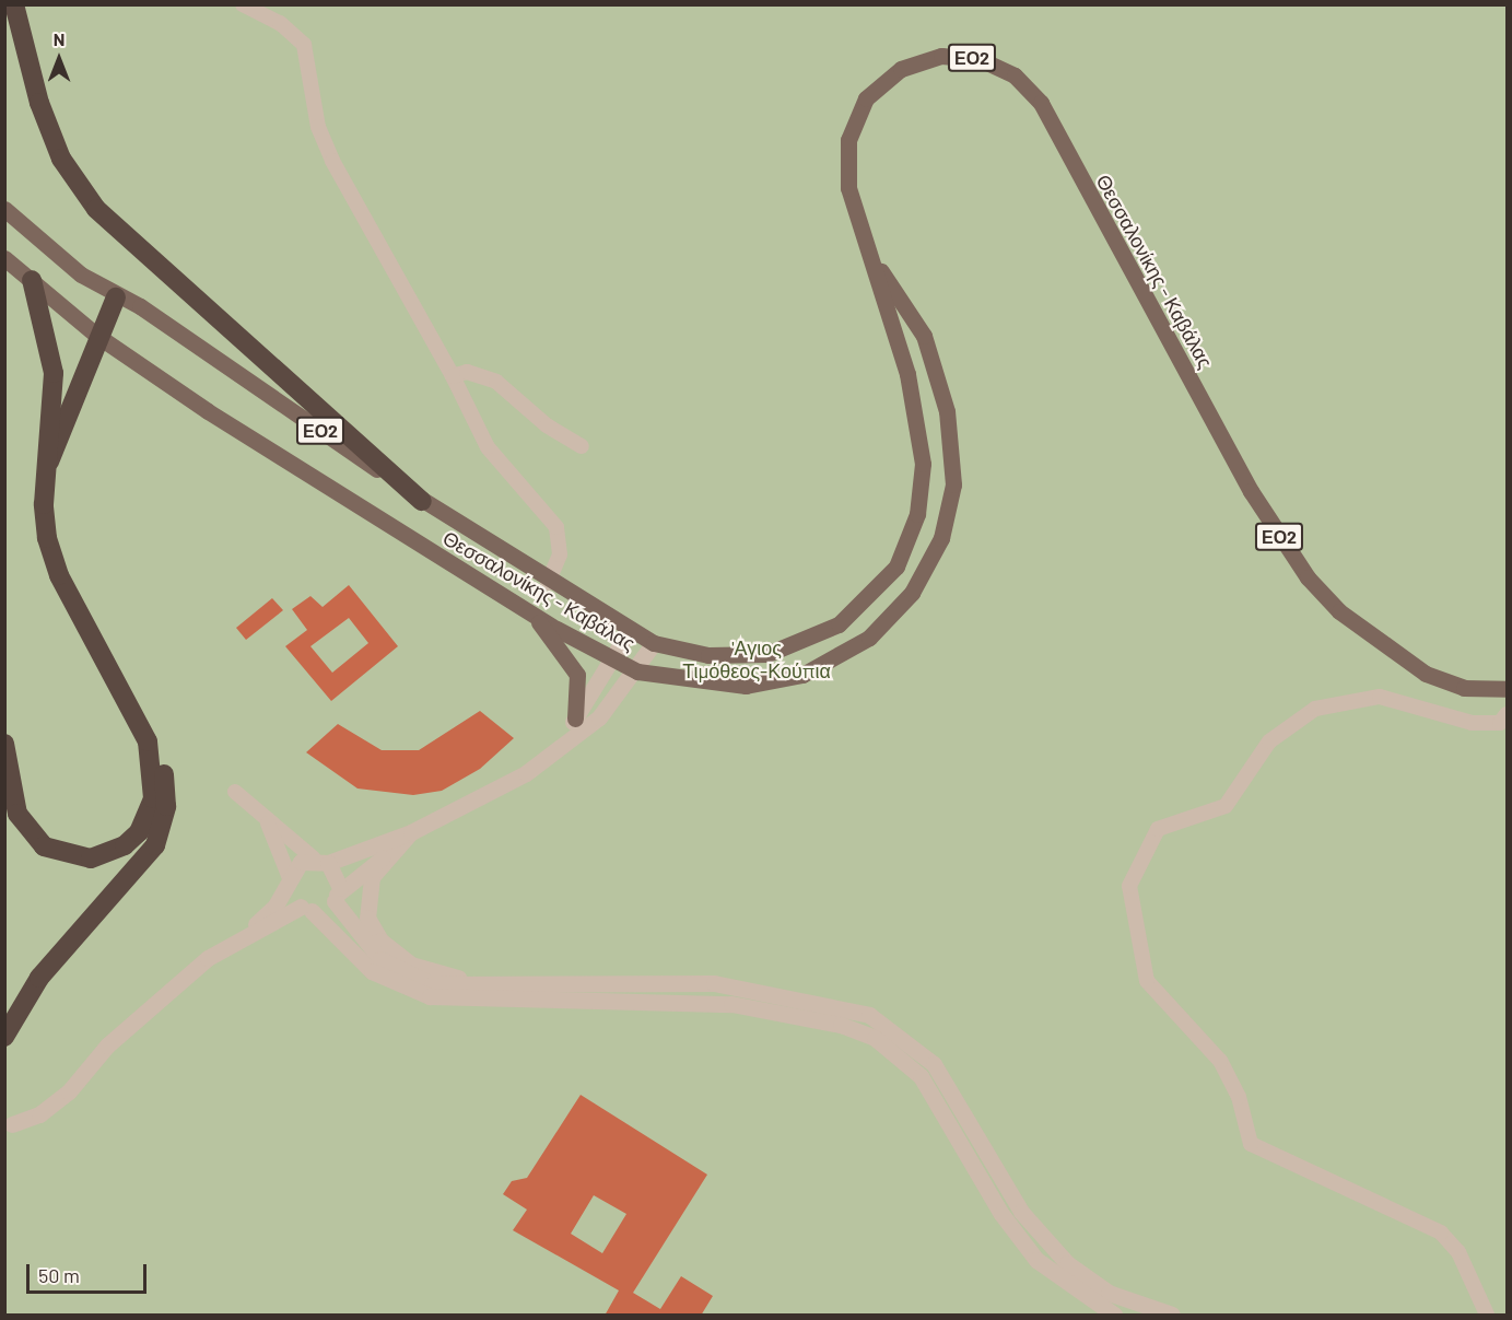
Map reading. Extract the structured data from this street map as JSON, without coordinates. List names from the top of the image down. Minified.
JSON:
{"streets":{"main road":["ΕΟ2","Θεσσαλονίκης - Καβάλας"]},"parks":["'Αγιος Τιμόθεος-Κούπια"],"scale_bar":"50 m","north":"top"}
